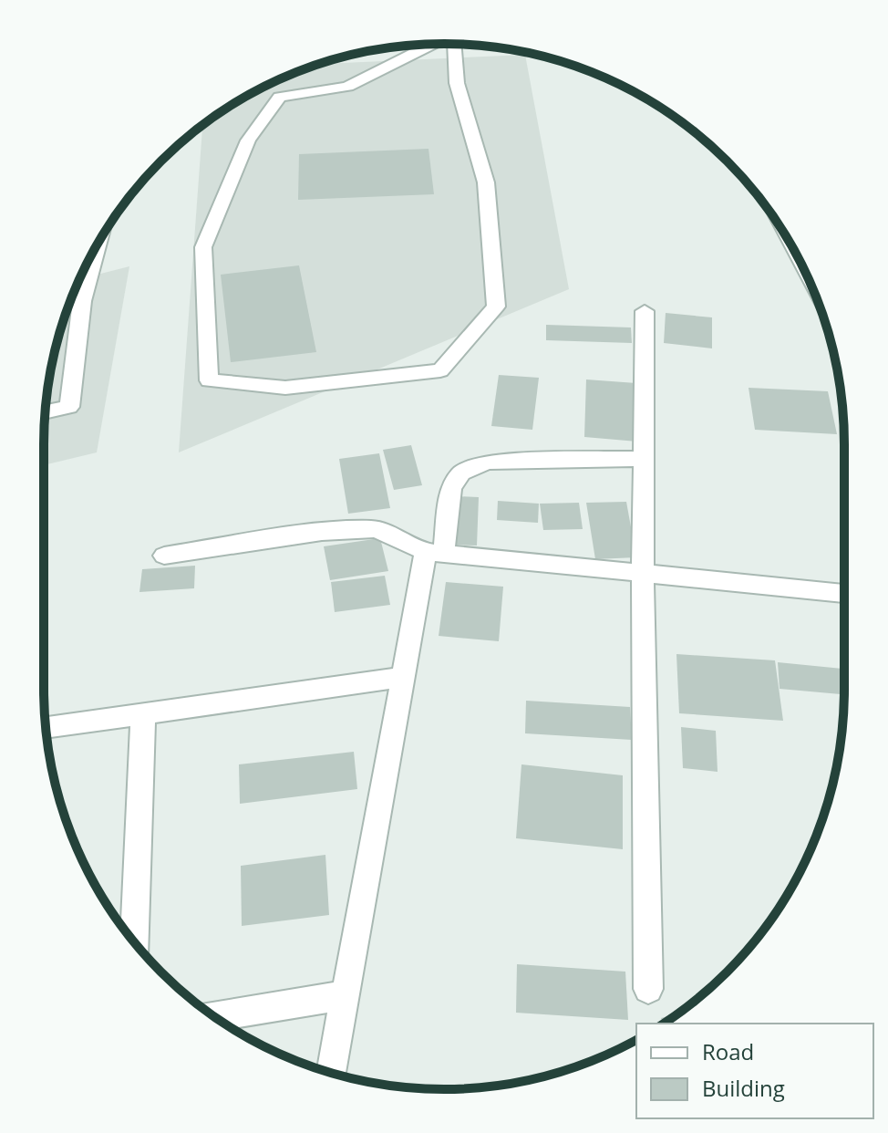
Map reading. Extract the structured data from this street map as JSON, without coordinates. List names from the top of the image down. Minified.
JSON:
{"legend":["Road","Building"]}
